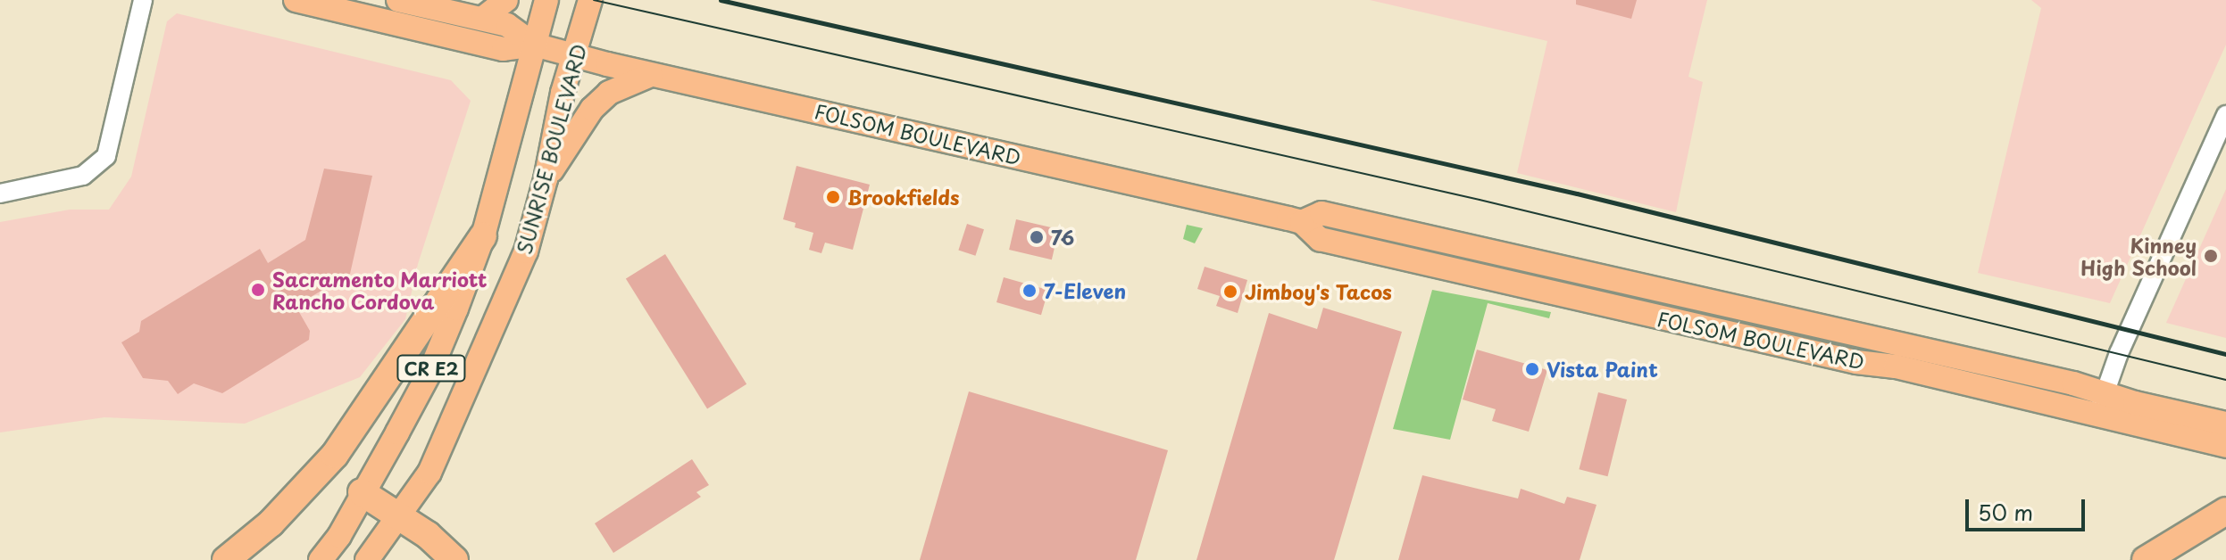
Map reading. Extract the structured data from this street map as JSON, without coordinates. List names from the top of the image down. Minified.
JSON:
{"streets":{"main road":["FOLSOM BOULEVARD","SUNRISE BOULEVARD","CR E2"]},"crossings":[["FOLSOM BOULEVARD","SUNRISE BOULEVARD"],["FOLSOM BOULEVARD","CR E2"]],"places":["Brookfields","76","Kinney High School","Sacramento Marriott Rancho Cordova","7-Eleven","Jimboy's Tacos","Vista Paint"],"scale_bar":"50 m"}
